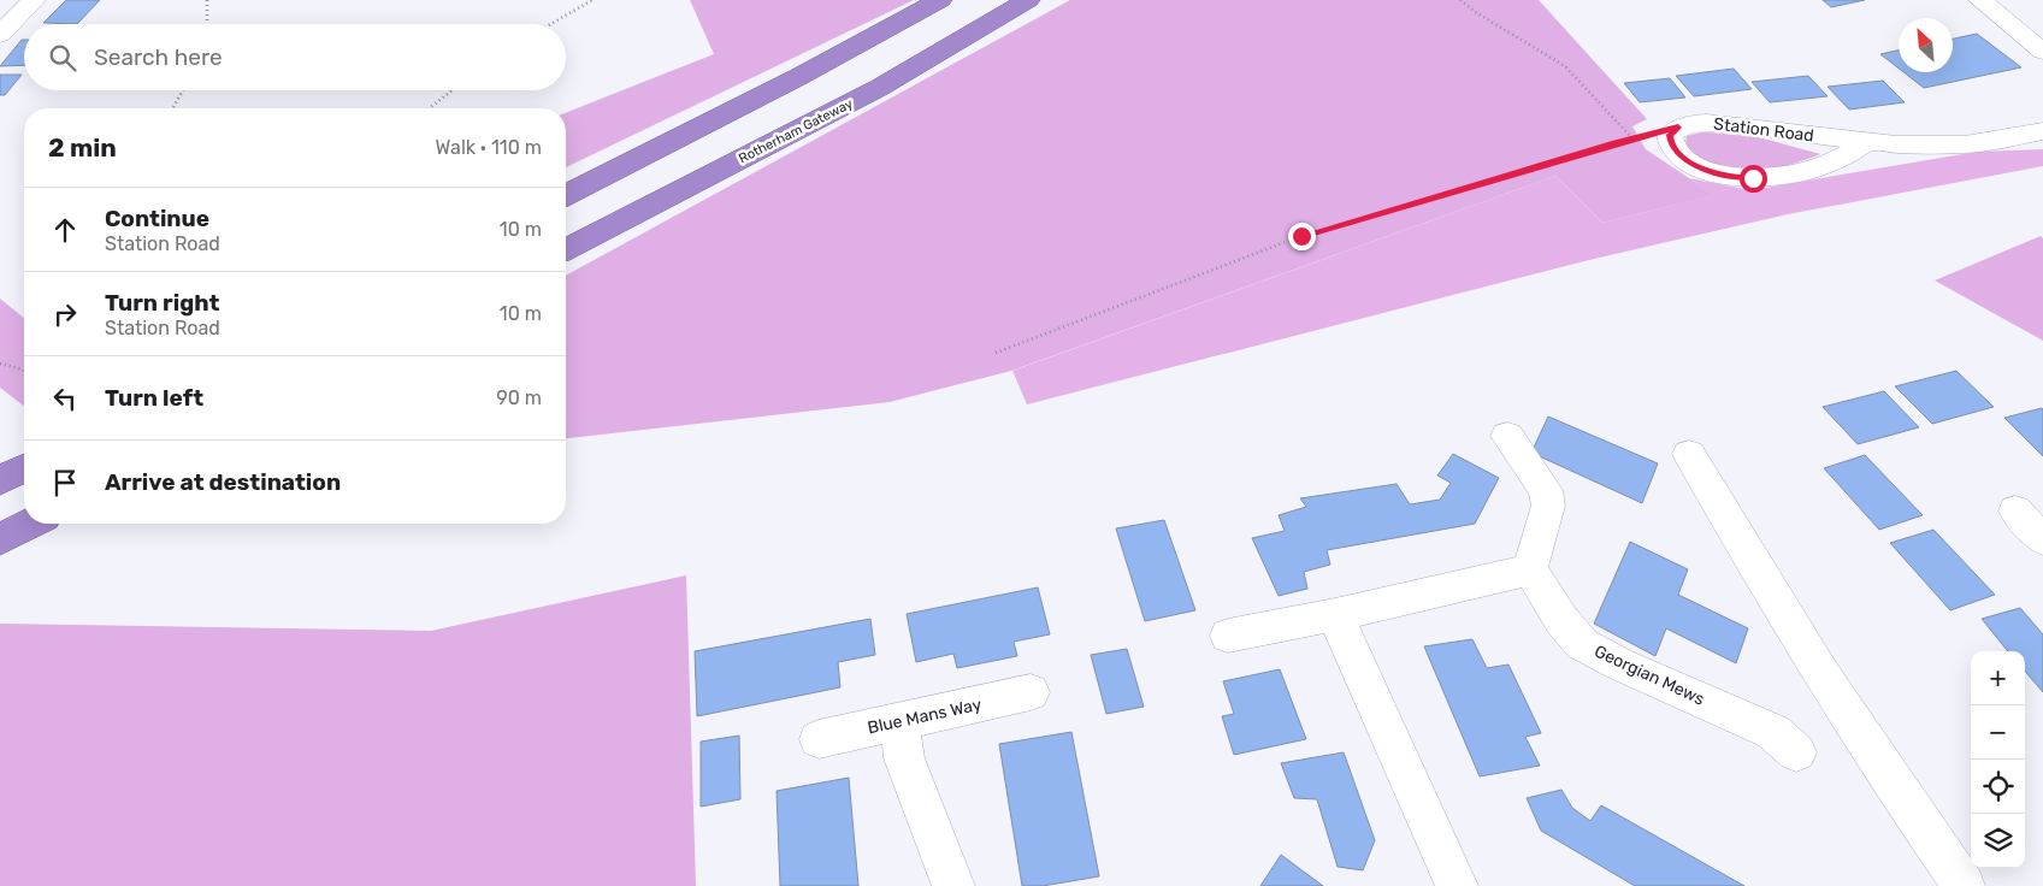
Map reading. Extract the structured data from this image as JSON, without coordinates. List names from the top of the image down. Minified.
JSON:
{"streets":{"highway":["Rotherham Gateway"],"street":["Station Road","Georgian Mews","Blue Mans Way"]},"north":"top left","page":{"search":"Search here","heading":["2 min","Walk · 110 m"],"list":[["Continue","Station Road","10 m"],["Turn right","Station Road","10 m"],["Turn left","90 m"],"Arrive at destination"],"map_buttons":["+","−"]}}
